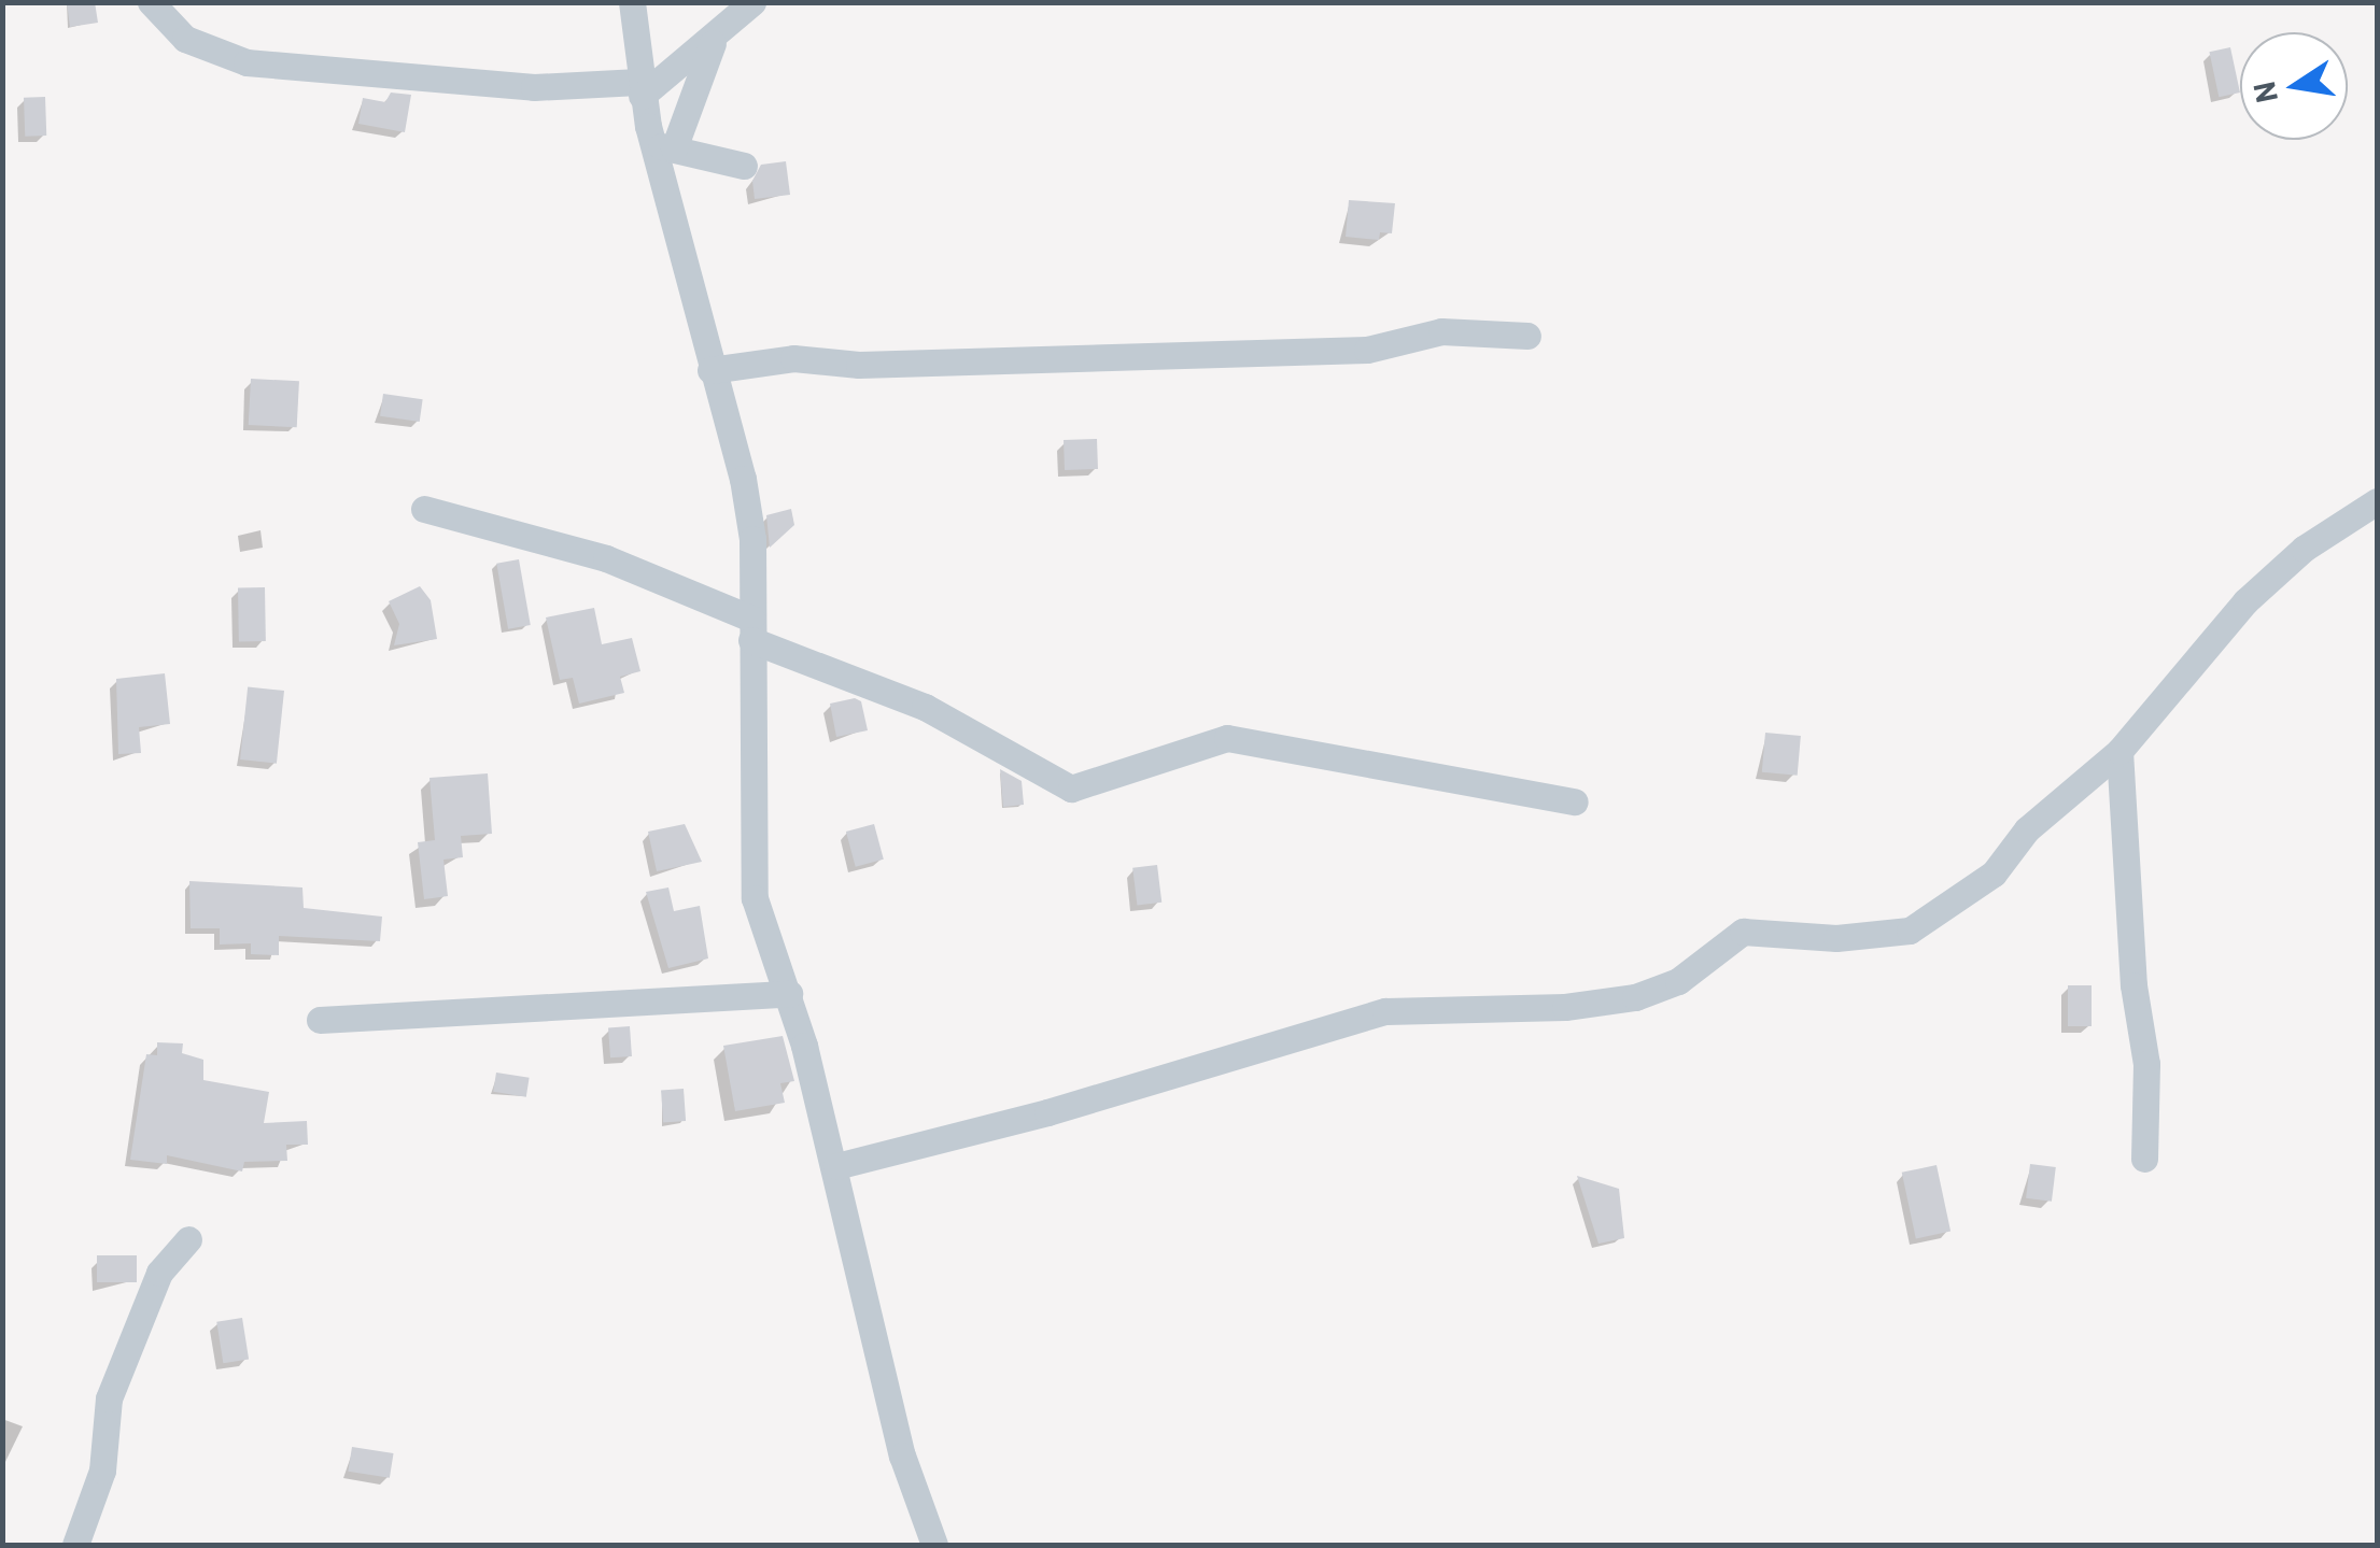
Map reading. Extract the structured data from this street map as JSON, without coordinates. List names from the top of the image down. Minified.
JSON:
{"north":"left"}
